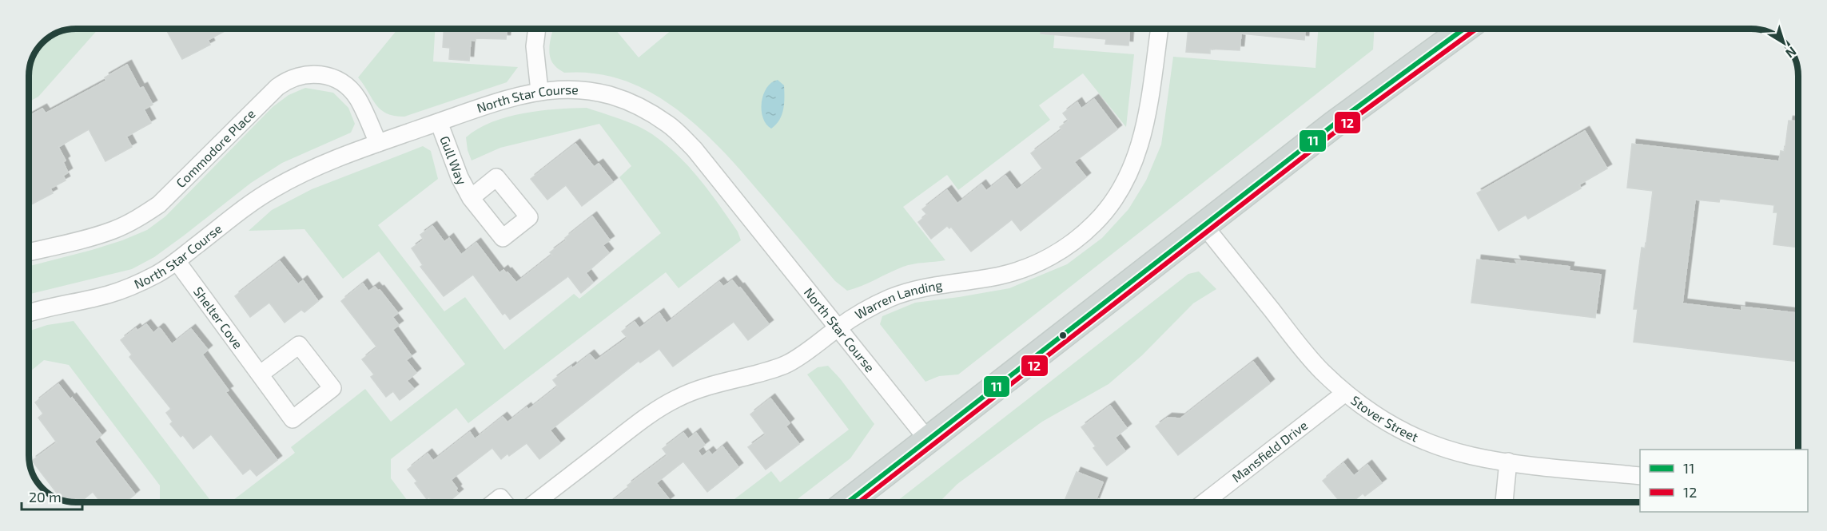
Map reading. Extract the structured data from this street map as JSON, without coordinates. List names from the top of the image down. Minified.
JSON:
{"streets":{"street":["North Star Course","Commodore Place","Gull Way","Warren Landing","Shelter Cove","Stover Street","Mansfield Drive"]},"crossings":[["North Star Course","Commodore Place"],["North Star Course","Gull Way"],["North Star Course","Warren Landing"],["North Star Course","Shelter Cove"],["Stover Street","Mansfield Drive"]],"lines":["transit line 11","transit line 12"],"legend":["11","12"],"scale_bar":"20 m","north":"bottom right"}
